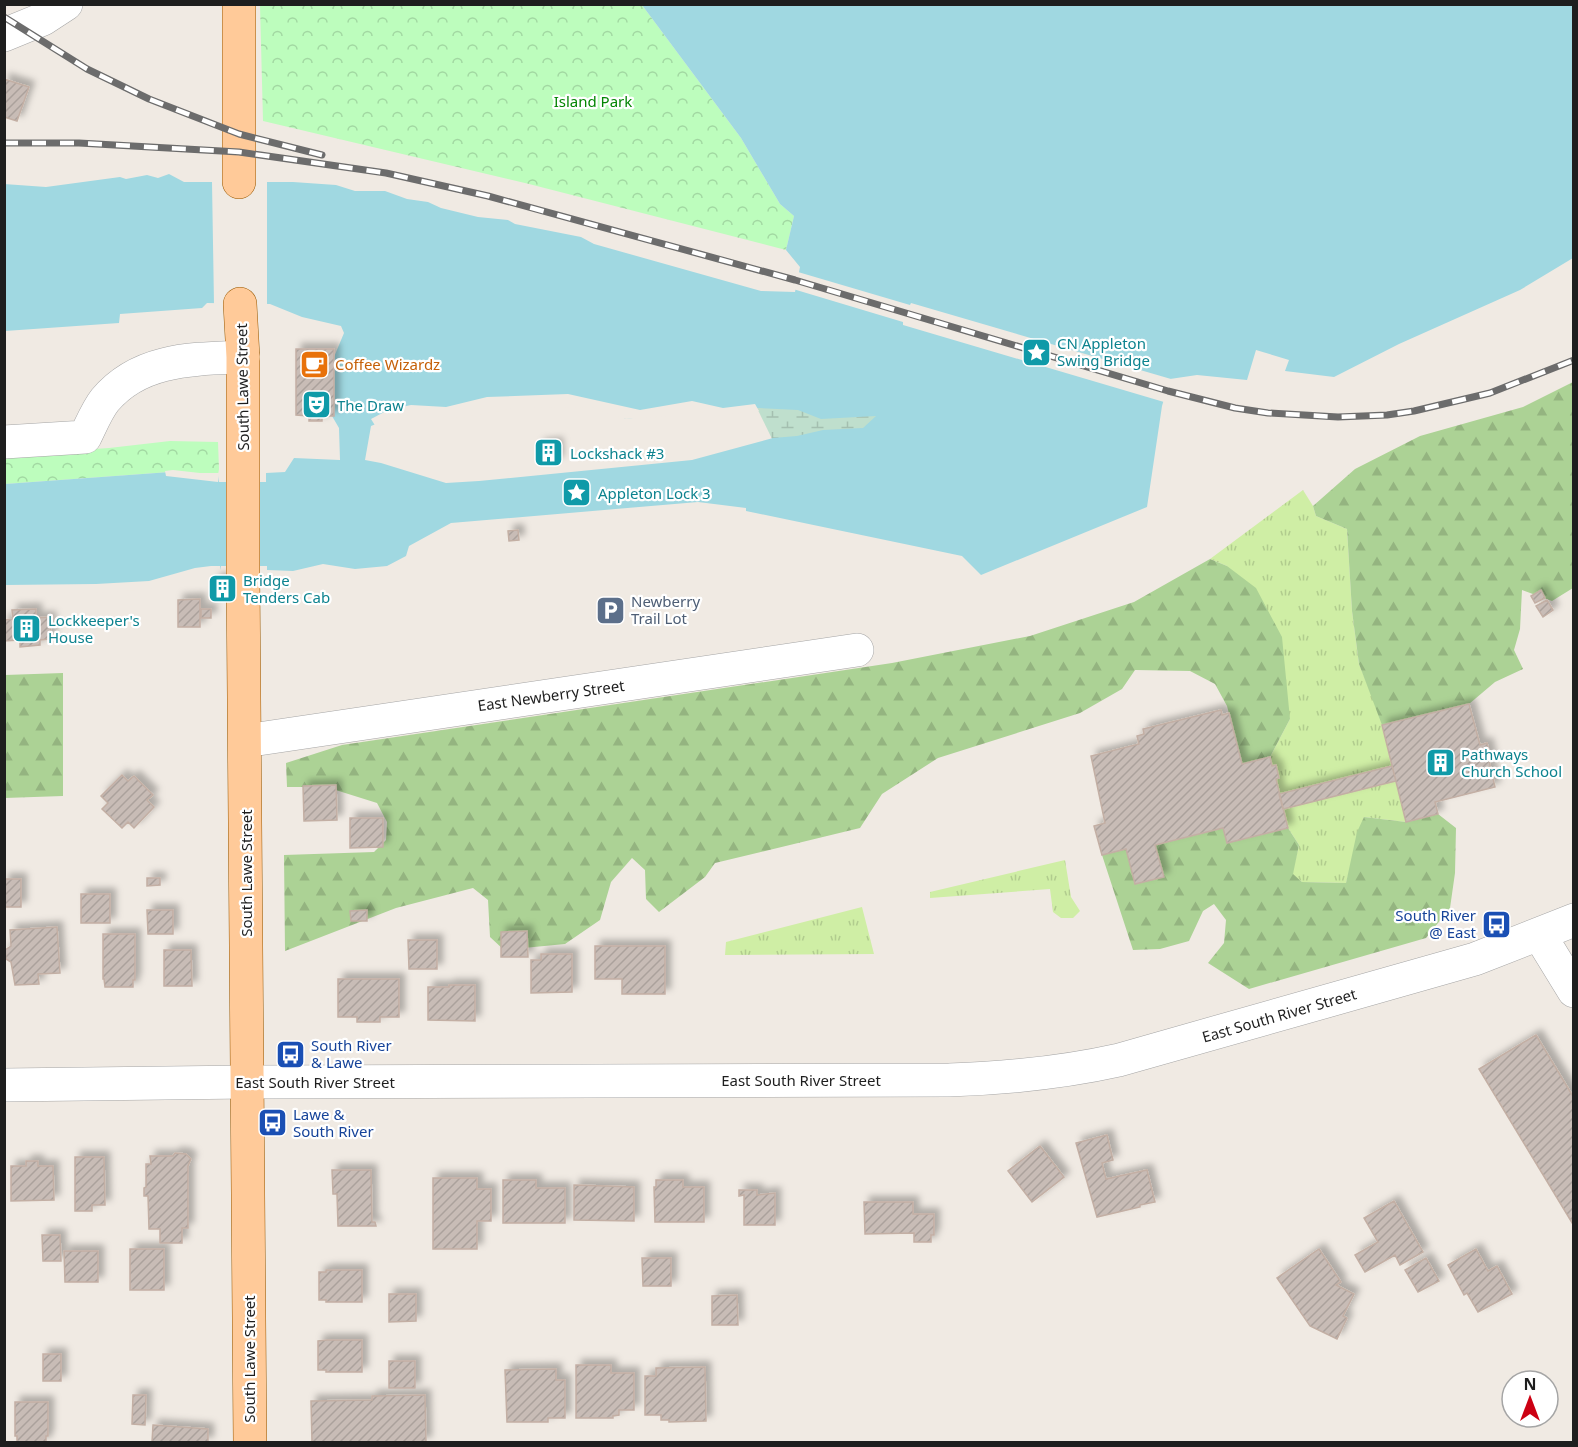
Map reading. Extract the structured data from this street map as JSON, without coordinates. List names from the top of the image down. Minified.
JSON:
{"streets":{"main road":["South Lawe Street"],"street":["East Newberry Street","East South River Street"]},"crossings":[["South Lawe Street","East Newberry Street"],["South Lawe Street","East South River Street"]],"parks":["Island Park"],"places":{"place":["CN Appleton Swing Bridge","Appleton Lock 3"],"cafe":["Coffee Wizardz"],"theatre":["The Draw"],"building":["Lockshack #3","Bridge Tenders Cab","Lockkeeper's House","Pathways Church School"],"parking":["Newberry Trail Lot"],"bus stop":["South River @ East","South River & Lawe","Lawe & South River"]},"north":"top"}
